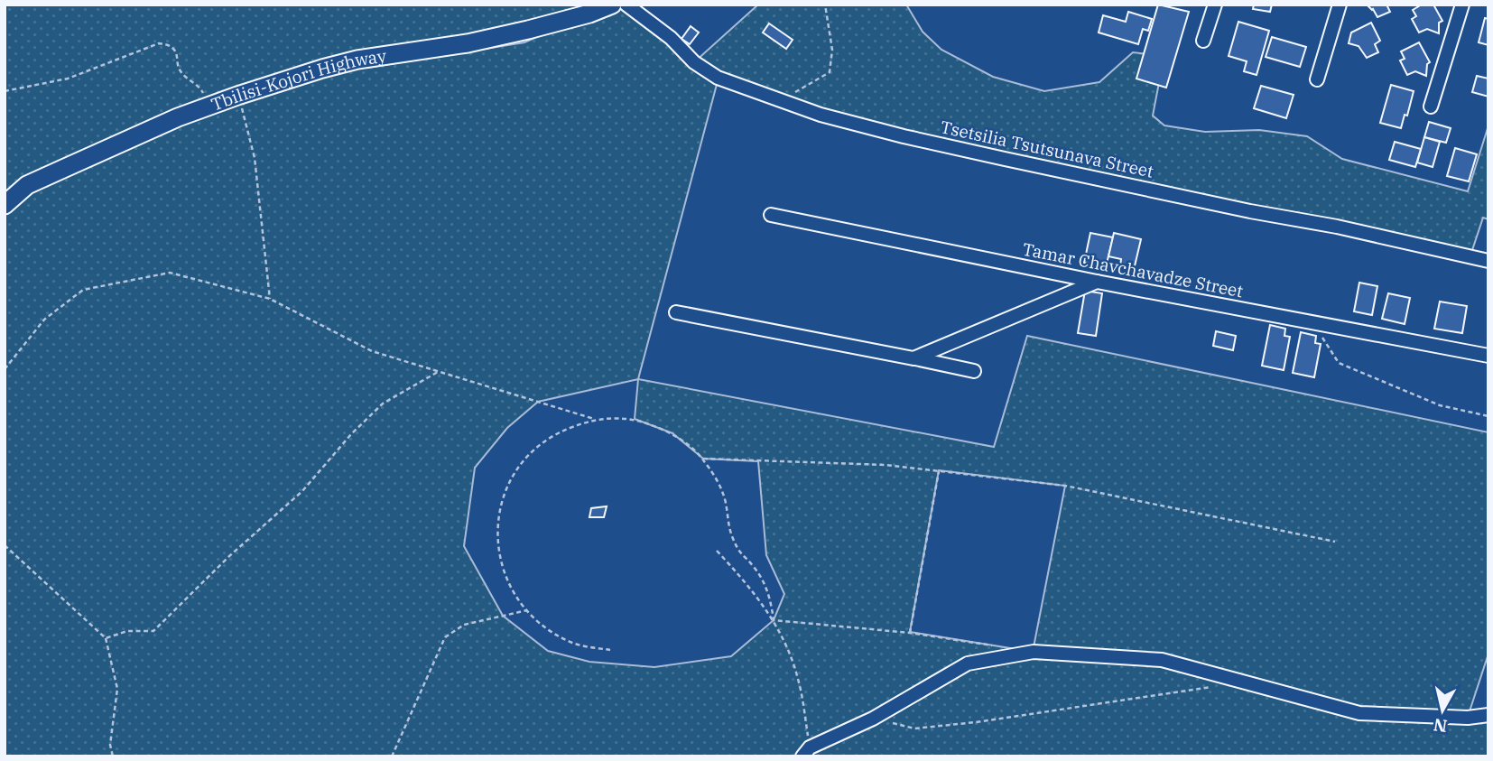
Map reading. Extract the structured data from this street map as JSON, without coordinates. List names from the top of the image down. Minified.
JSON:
{"streets":{"main road":["Tbilisi-Kojori Highway"],"street":["Tsetsilia Tsutsunava Street","Tamar Chavchavadze Street"]},"north":"bottom"}
